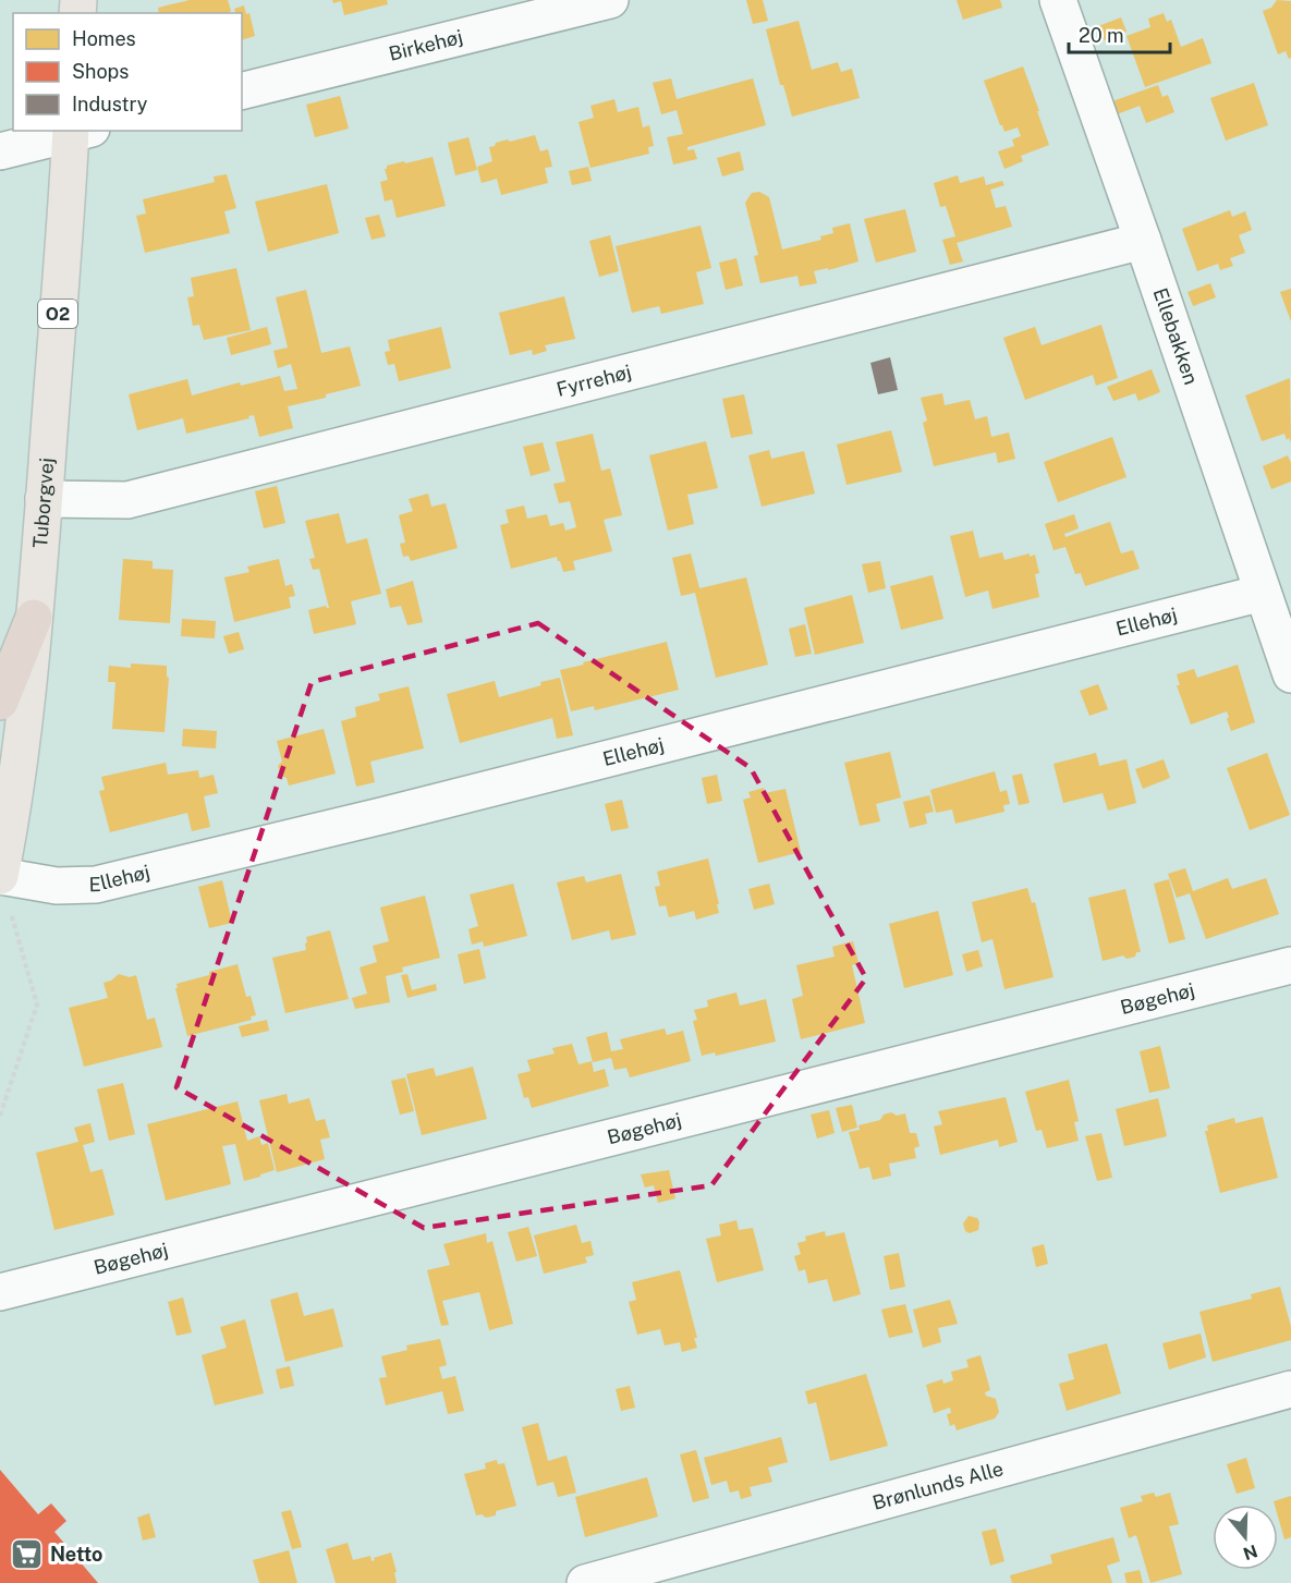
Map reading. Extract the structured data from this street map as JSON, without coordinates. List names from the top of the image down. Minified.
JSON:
{"streets":{"main road":["O2","Tuborgvej"],"street":["Birkehøj","Ellebakken","Fyrrehøj","Ellehøj","Bøgehøj","Brønlunds Alle"]},"crossings":[["Ellebakken","Fyrrehøj"],["Ellebakken","Ellehøj"],["Fyrrehøj","Tuborgvej"],["Tuborgvej","Ellehøj"]],"places":{"supermarket":["Netto"]},"legend":["Homes","Shops","Industry"],"scale_bar":"20 m","north":"bottom"}
